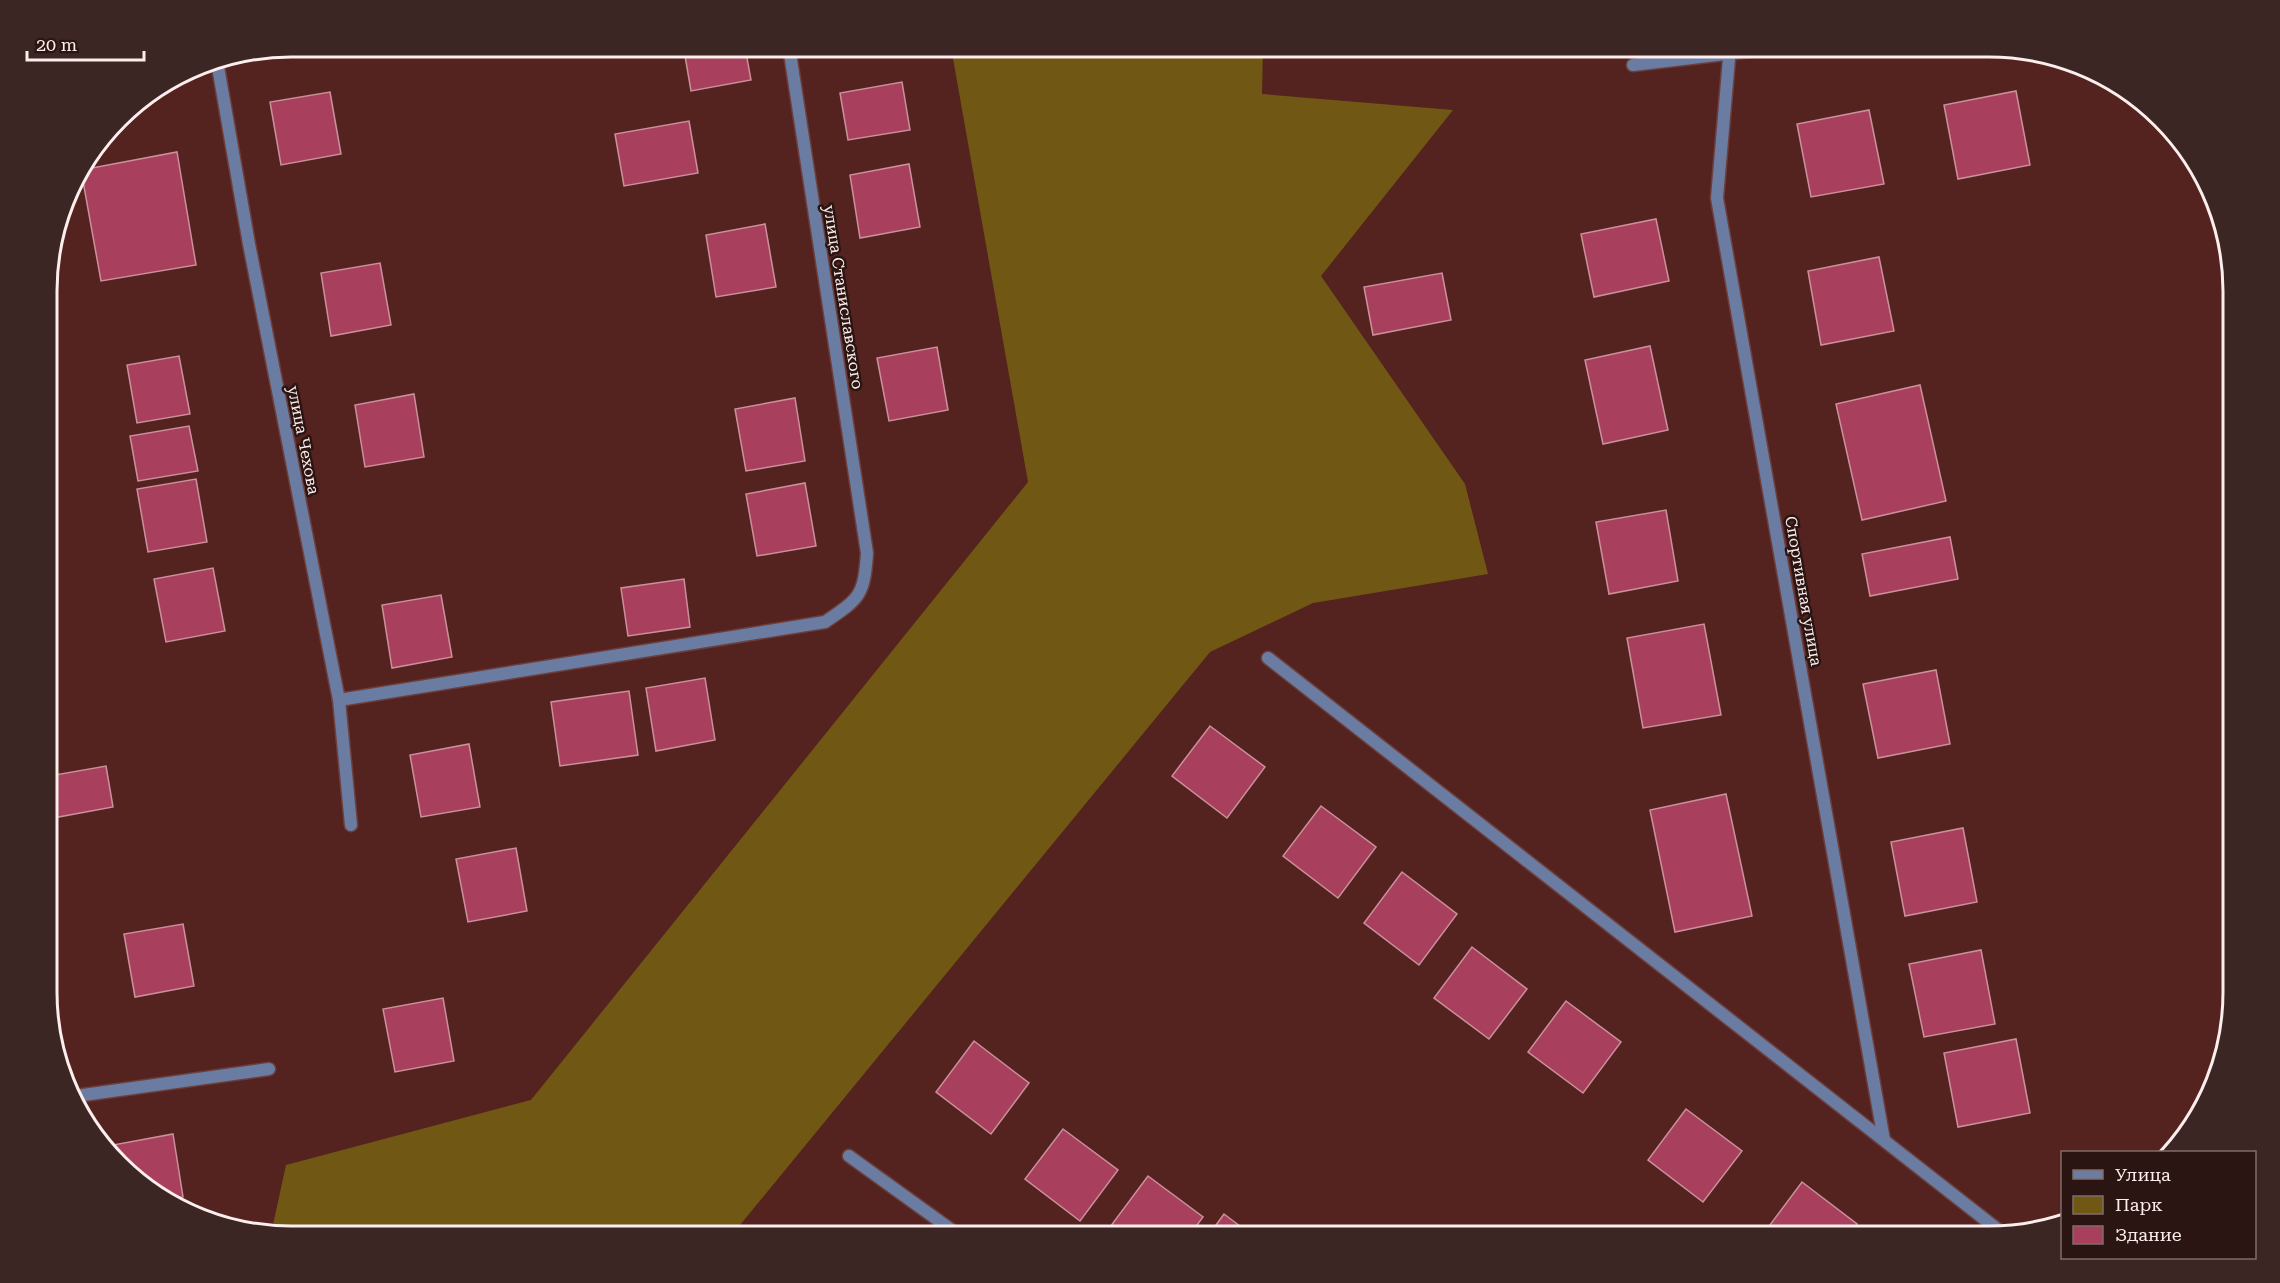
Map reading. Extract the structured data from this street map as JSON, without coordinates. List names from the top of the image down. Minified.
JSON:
{"streets":{"street":["улица Станиславского","улица Чехова","Спортивная улица"]},"crossings":[["улица Станиславского","улица Чехова"]],"legend":["Улица","Парк","Здание"],"scale_bar":"20 m"}
